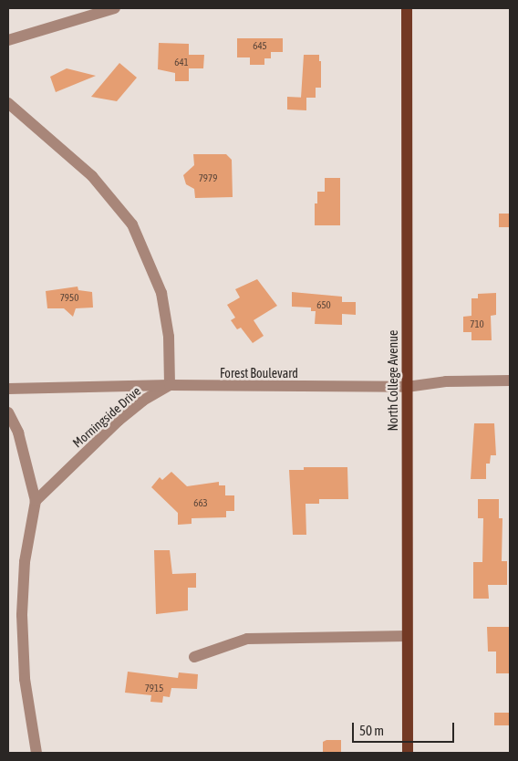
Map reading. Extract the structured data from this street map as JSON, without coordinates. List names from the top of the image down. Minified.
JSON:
{"streets":{"main road":["North College Avenue"],"street":["Forest Boulevard","Morningside Drive"]},"crossings":[["Forest Boulevard","North College Avenue"],["Forest Boulevard","Morningside Drive"]],"house_numbers":["645","641","7979","7950","650","710","663","7915"],"scale_bar":"50 m"}
